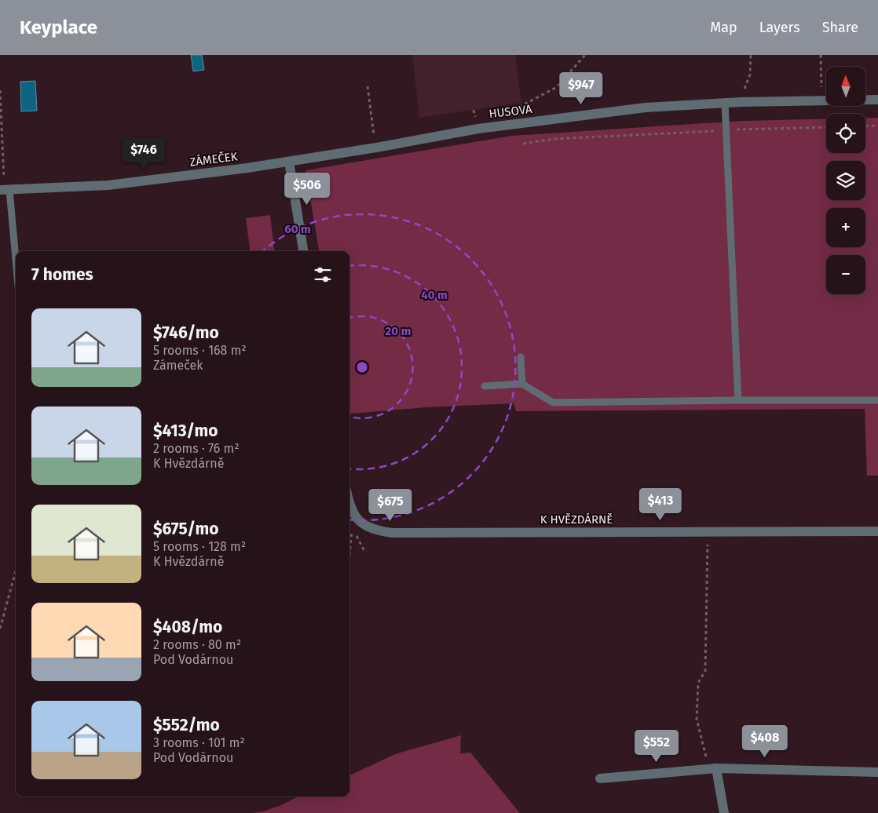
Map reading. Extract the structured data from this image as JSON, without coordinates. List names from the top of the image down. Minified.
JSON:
{"streets":{"street":["HUSOVA","ZÁMEČEK","K HVĚZDÁRNĚ"]},"crossings":[["HUSOVA","ZÁMEČEK"]],"north":"top","page":{"header":"Keyplace","nav":["Map","Layers","Share"],"map_buttons":["+","−"],"price":["$947","$746","$506","$413","$675","$408","$552"],"heading":"7 homes","list":[{"name":"$746/mo","note":"5 rooms · 168 m² · Zámeček"},{"name":"$413/mo","note":"2 rooms · 76 m² · K Hvězdárně"},{"name":"$675/mo","note":"5 rooms · 128 m² · K Hvězdárně"},{"name":"$408/mo","note":"2 rooms · 80 m² · Pod Vodárnou"},{"name":"$552/mo","note":"3 rooms · 101 m² · Pod Vodárnou"}]},"rings":["60 m","40 m","20 m"]}
